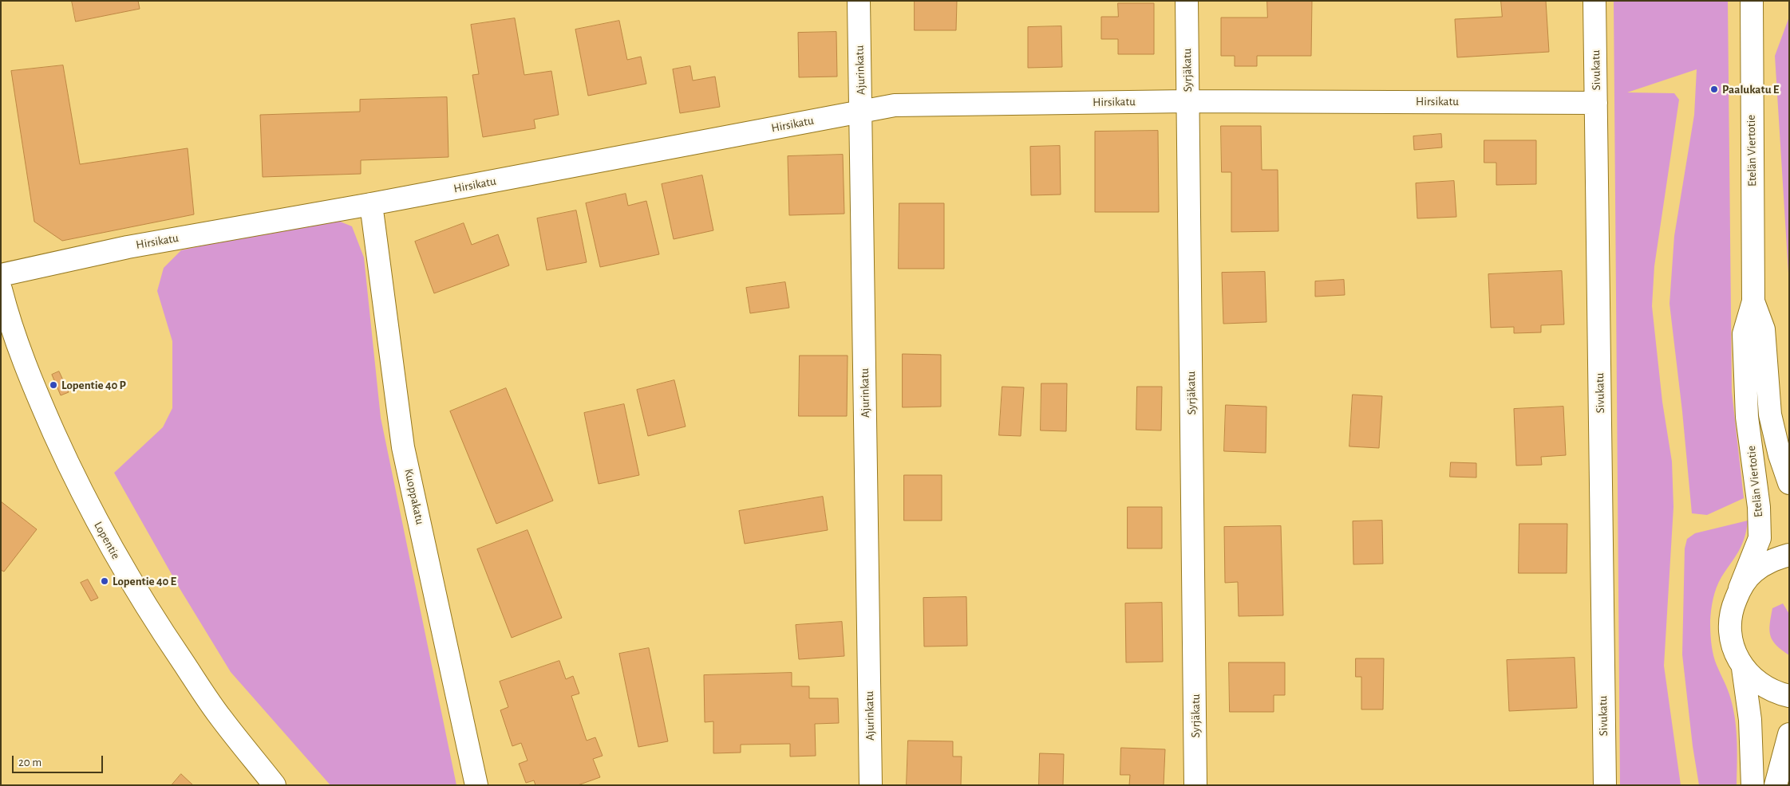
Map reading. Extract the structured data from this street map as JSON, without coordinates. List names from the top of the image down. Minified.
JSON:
{"streets":{"street":["Ajurinkatu","Syrjäkatu","Sivukatu","Hirsikatu","Etelän Viertotie","Kuoppakatu","Lopentie"]},"crossings":[["Ajurinkatu","Hirsikatu"],["Syrjäkatu","Hirsikatu"],["Sivukatu","Hirsikatu"],["Hirsikatu","Kuoppakatu"]],"places":["Paalukatu E","Lopentie 40 P","Lopentie 40 E"],"scale_bar":"20 m"}
